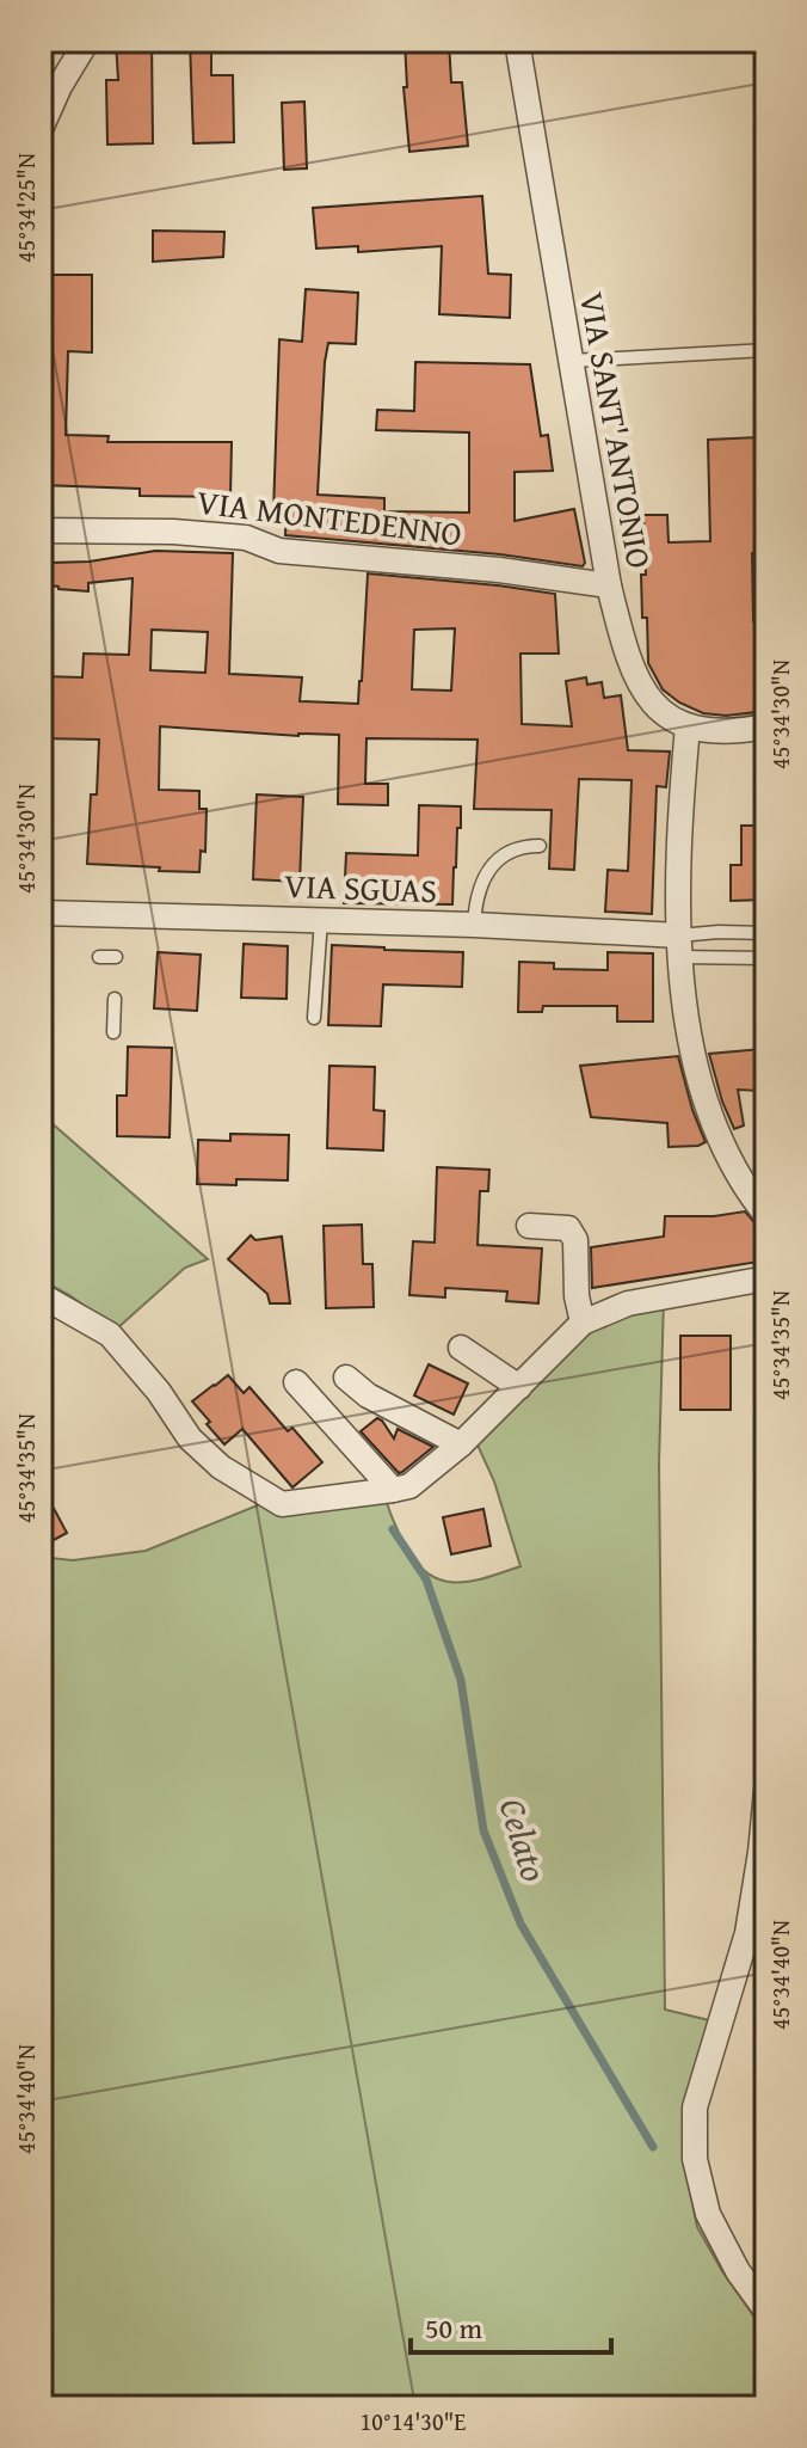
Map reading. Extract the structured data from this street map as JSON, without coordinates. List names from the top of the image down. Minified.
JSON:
{"streets":{"street":["VIA SANT'ANTONIO","VIA MONTEDENNO","VIA SGUAS"]},"crossings":[["VIA SANT'ANTONIO","VIA MONTEDENNO"]],"water":["Celato"],"scale_bar":"50 m","coordinates":["45°34'25\"N","45°34'30\"N","45°34'35\"N","45°34'40\"N","10°14'30\"E"]}
